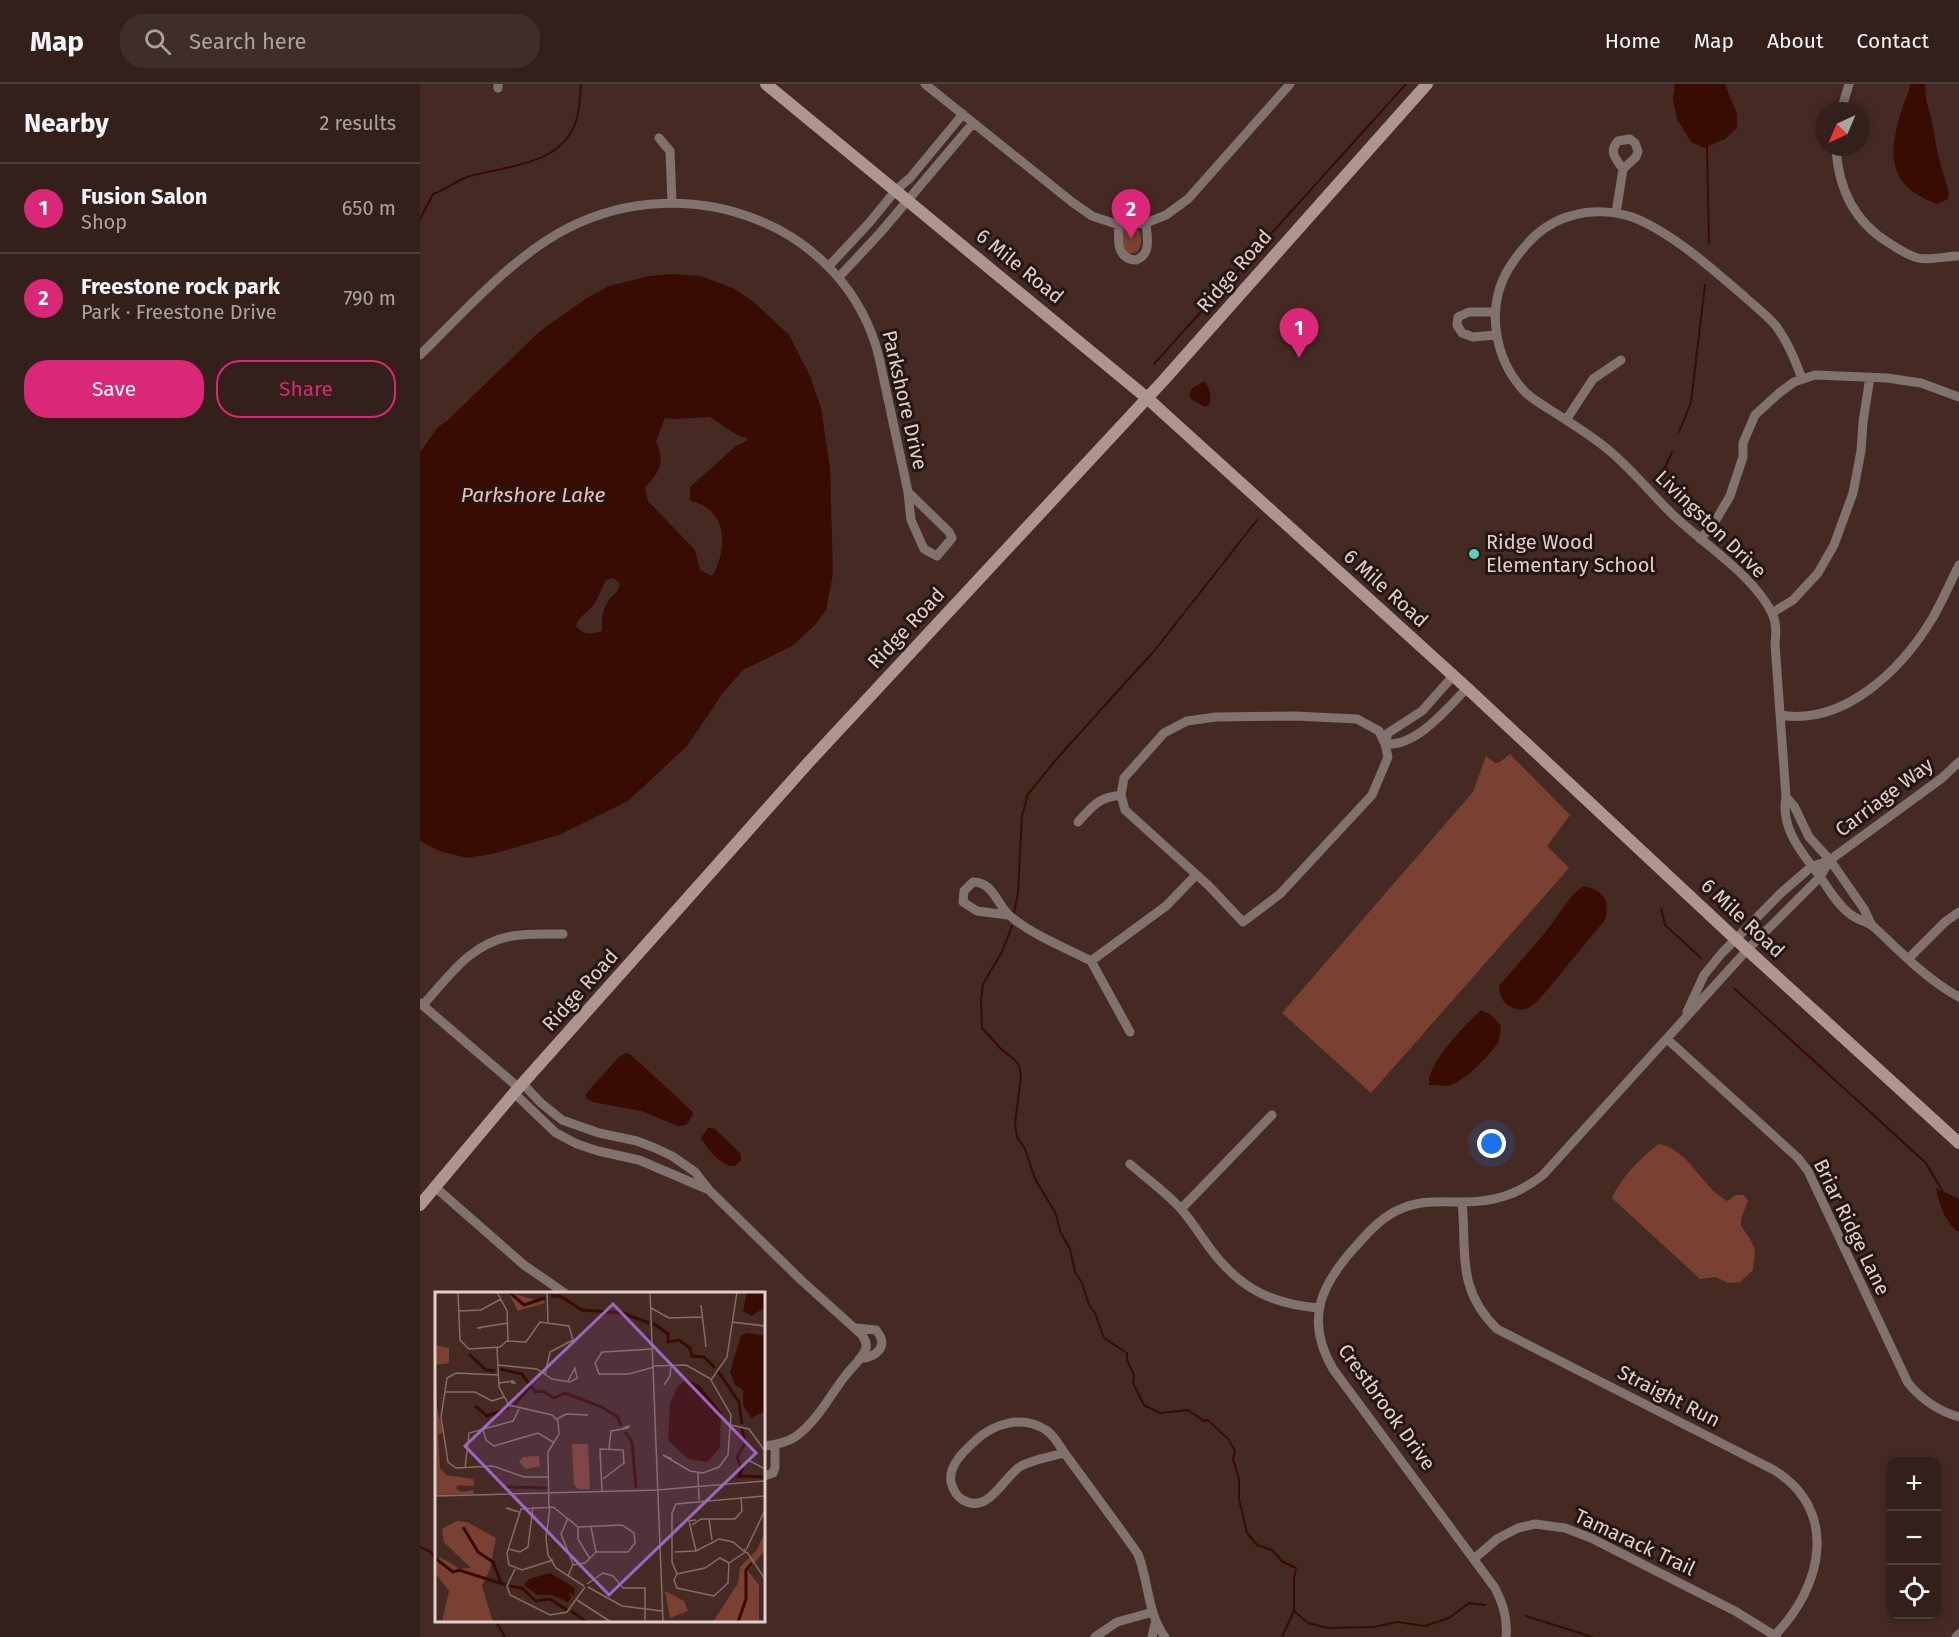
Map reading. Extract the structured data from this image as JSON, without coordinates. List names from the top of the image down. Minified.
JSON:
{"streets":{"street":["6 Mile Road","Ridge Road","Parkshore Drive","Livingston Drive","Carriage Way","Briar Ridge Lane","Straight Run","Crestbrook Drive","Tamarack Trail"]},"crossings":[["6 Mile Road","Ridge Road"],["6 Mile Road","Carriage Way"],["6 Mile Road","Crestbrook Drive"],["Livingston Drive","Carriage Way"],["Carriage Way","Crestbrook Drive"],["Briar Ridge Lane","Crestbrook Drive"],["Straight Run","Crestbrook Drive"],["Straight Run","Tamarack Trail"],["Crestbrook Drive","Tamarack Trail"]],"water":["Parkshore Lake"],"places":["Ridge Wood Elementary School"],"north":"bottom left","page":{"header":"Map","search":"Search here","nav":["Home","Map","About","Contact"],"heading":["Nearby","2 results"],"list":[{"mark":"1","name":"Fusion Salon","note":"Shop","value":"650 m"},{"mark":"2","name":"Freestone rock park","note":"Park · Freestone Drive","value":"790 m"}],"pins":["2","1"],"buttons":["Save","Share"],"map_buttons":["+","−"]}}
